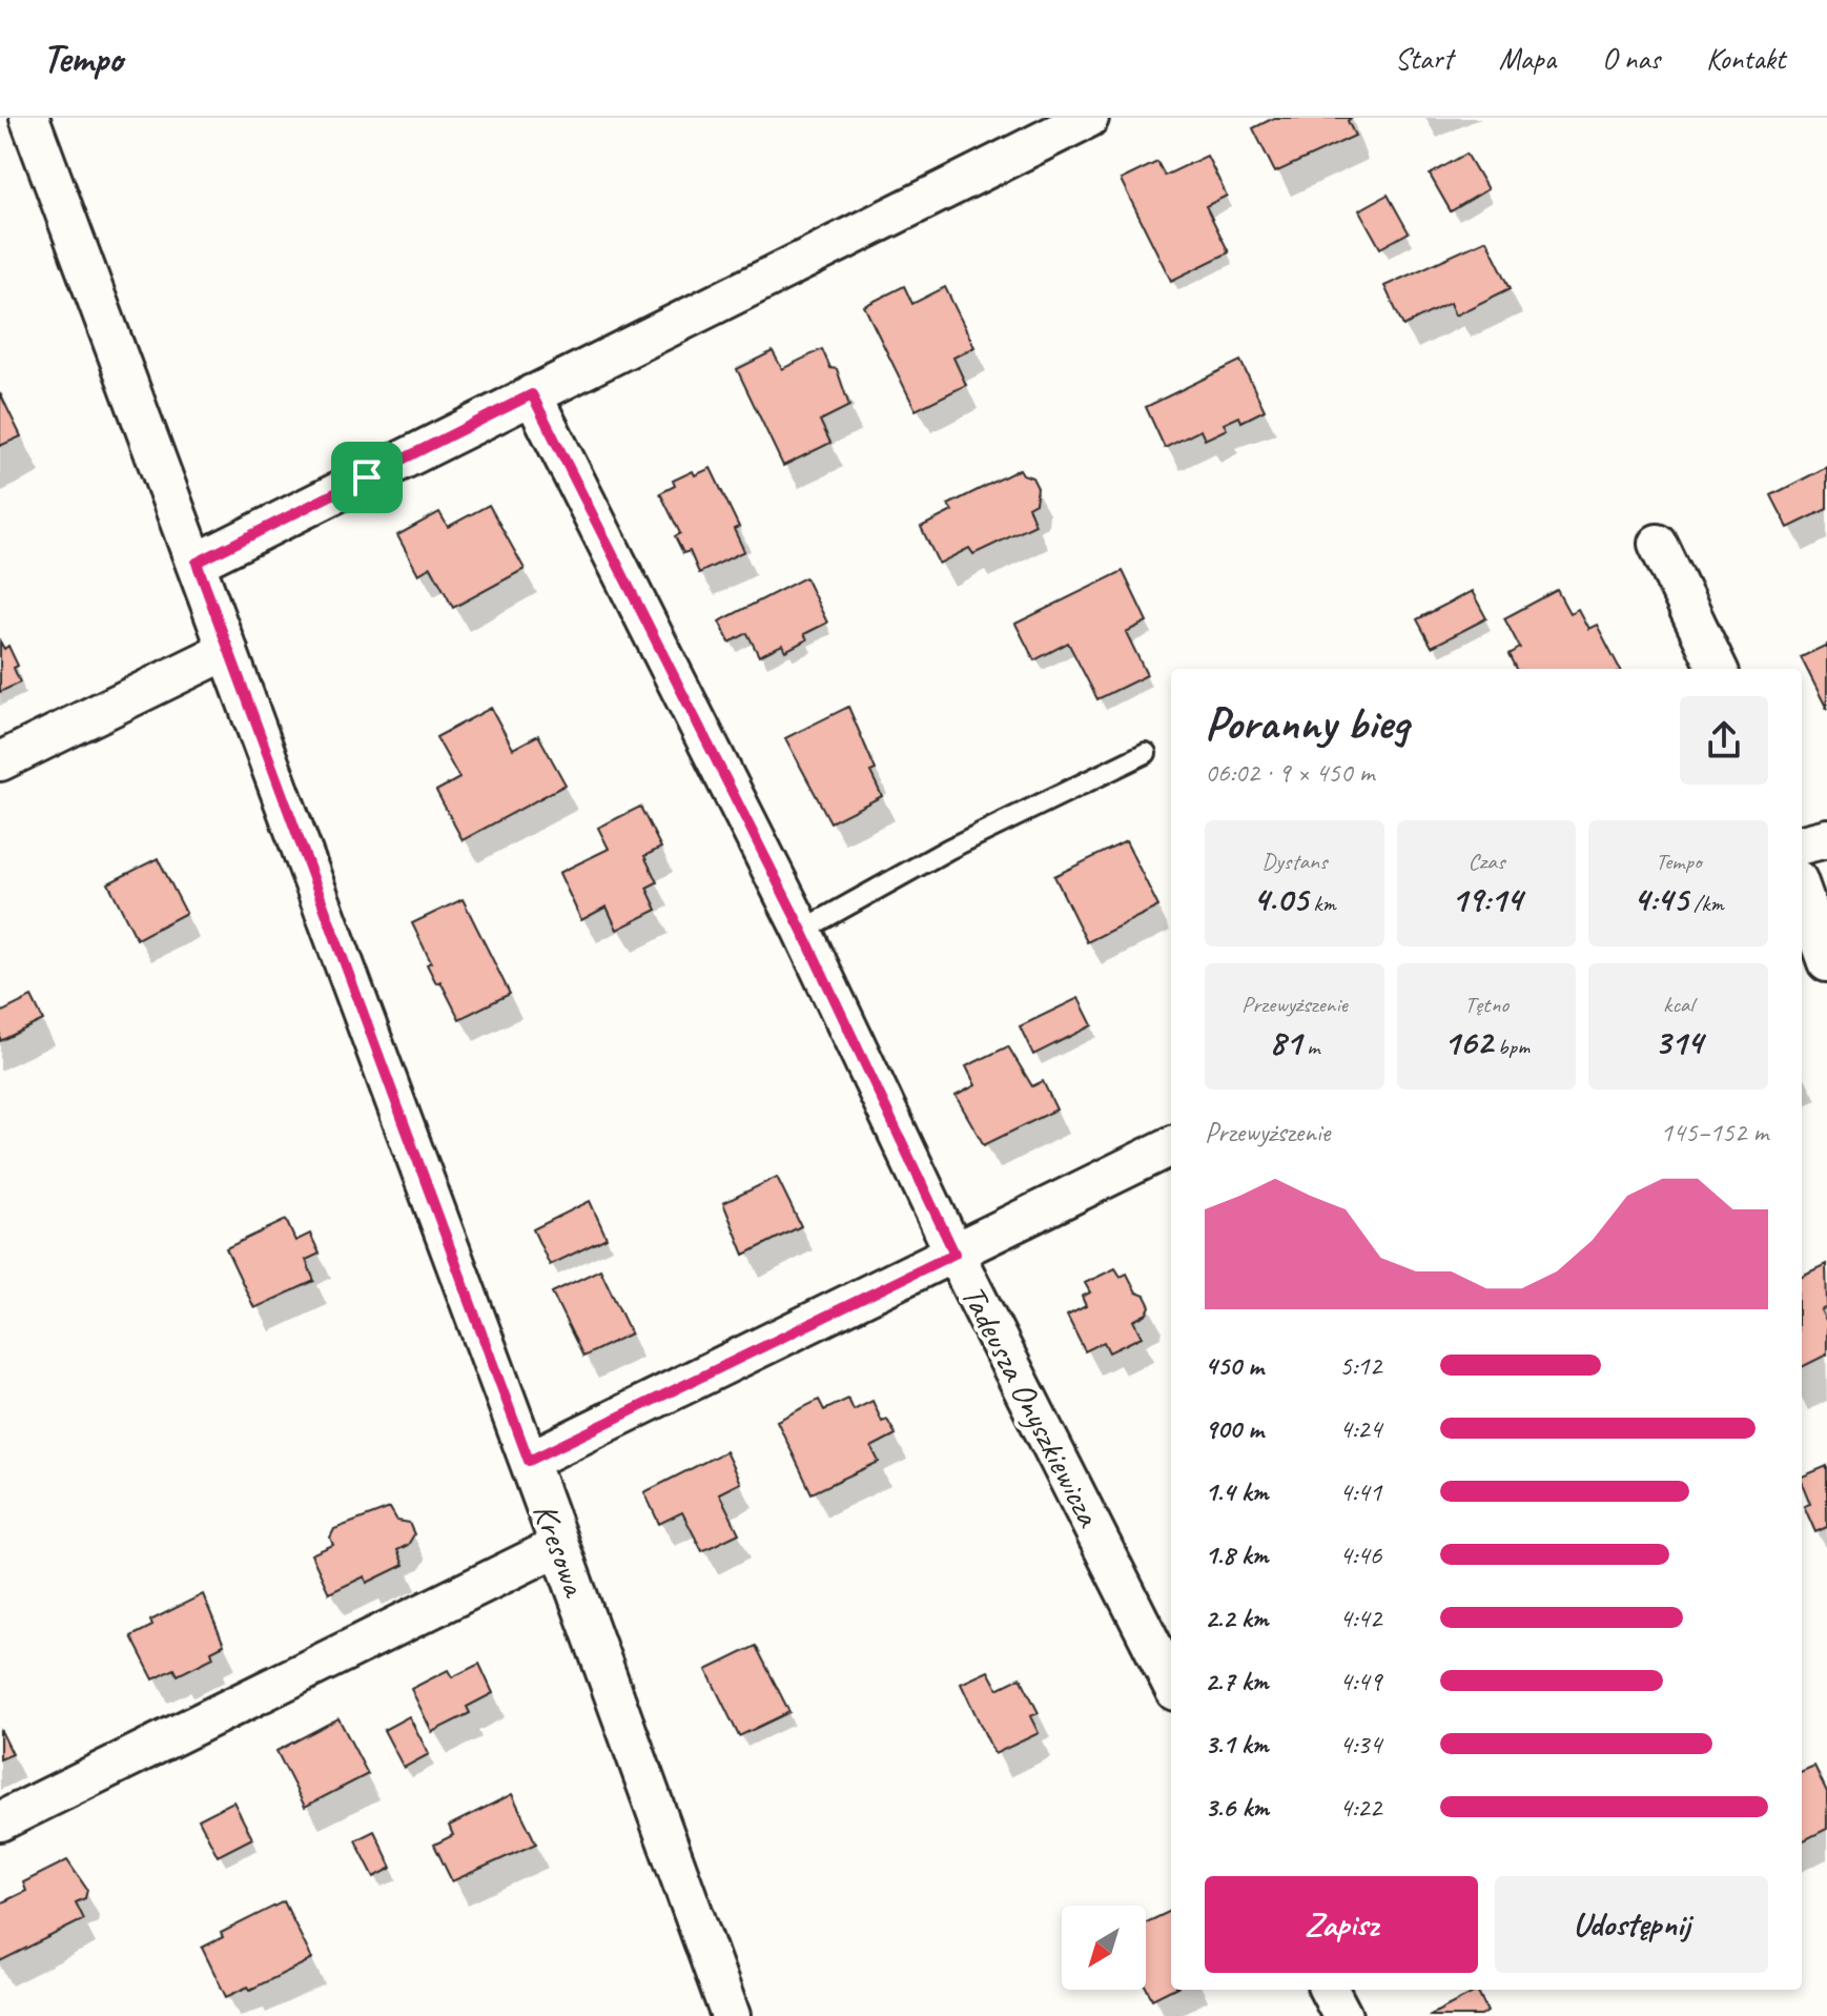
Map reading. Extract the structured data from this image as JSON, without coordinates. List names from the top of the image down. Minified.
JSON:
{"streets":{"street":["Tadeusza Onyszkiewicza","Kresowa"]},"north":"bottom left","page":{"header":"Tempo","nav":["Start","Mapa","O nas","Kontakt"],"heading":["Poranny bieg","06:02 · 9 × 450 m"],"stats":[["Dystans","4.05 km"],["Czas","19:14"],["Tempo","4:45 /km"],["Przewyższenie","81 m"],["Tętno","162 bpm"],["kcal","314"]],"chart":["Przewyższenie","145–152 m"],"list":[{"name":"450 m","note":"5:12"},{"name":"900 m","note":"4:24"},{"name":"1.4 km","note":"4:41"},{"name":"1.8 km","note":"4:46"},{"name":"2.2 km","note":"4:42"},{"name":"2.7 km","note":"4:49"},{"name":"3.1 km","note":"4:34"},{"name":"3.6 km","note":"4:22"}],"buttons":["Zapisz","Udostępnij"]}}
